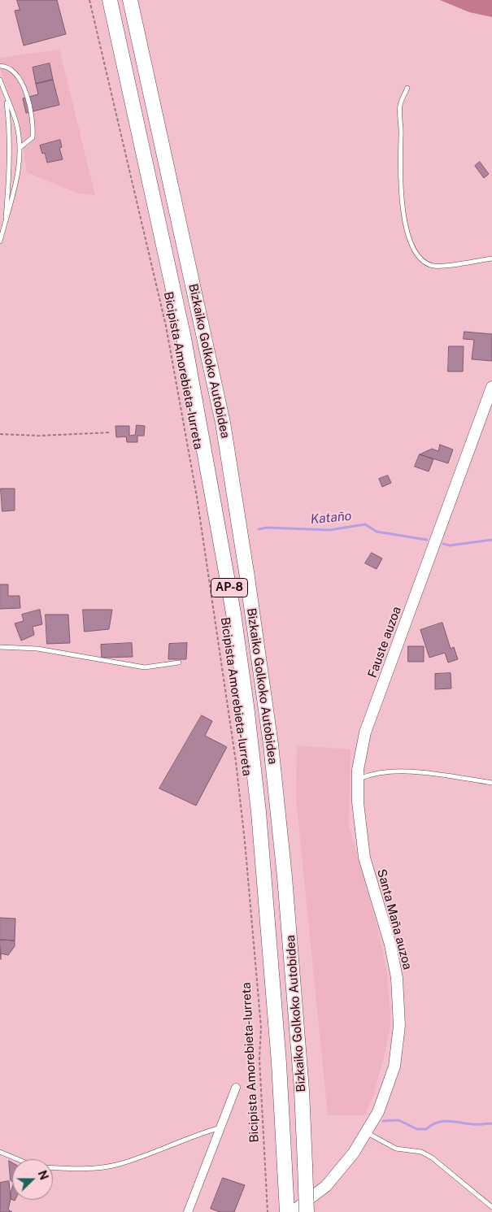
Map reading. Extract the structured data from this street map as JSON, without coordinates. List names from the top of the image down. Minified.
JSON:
{"streets":{"highway":["Bizkaiko Golkoko Autobidea","AP-8"],"street":["Fauste auzoa","Santa Maña auzoa"],"path":["Bicipista Amorebieta-Iurreta"]},"crossings":[["Fauste auzoa","Santa Maña auzoa"]],"water":["Kataño"],"north":"right"}
